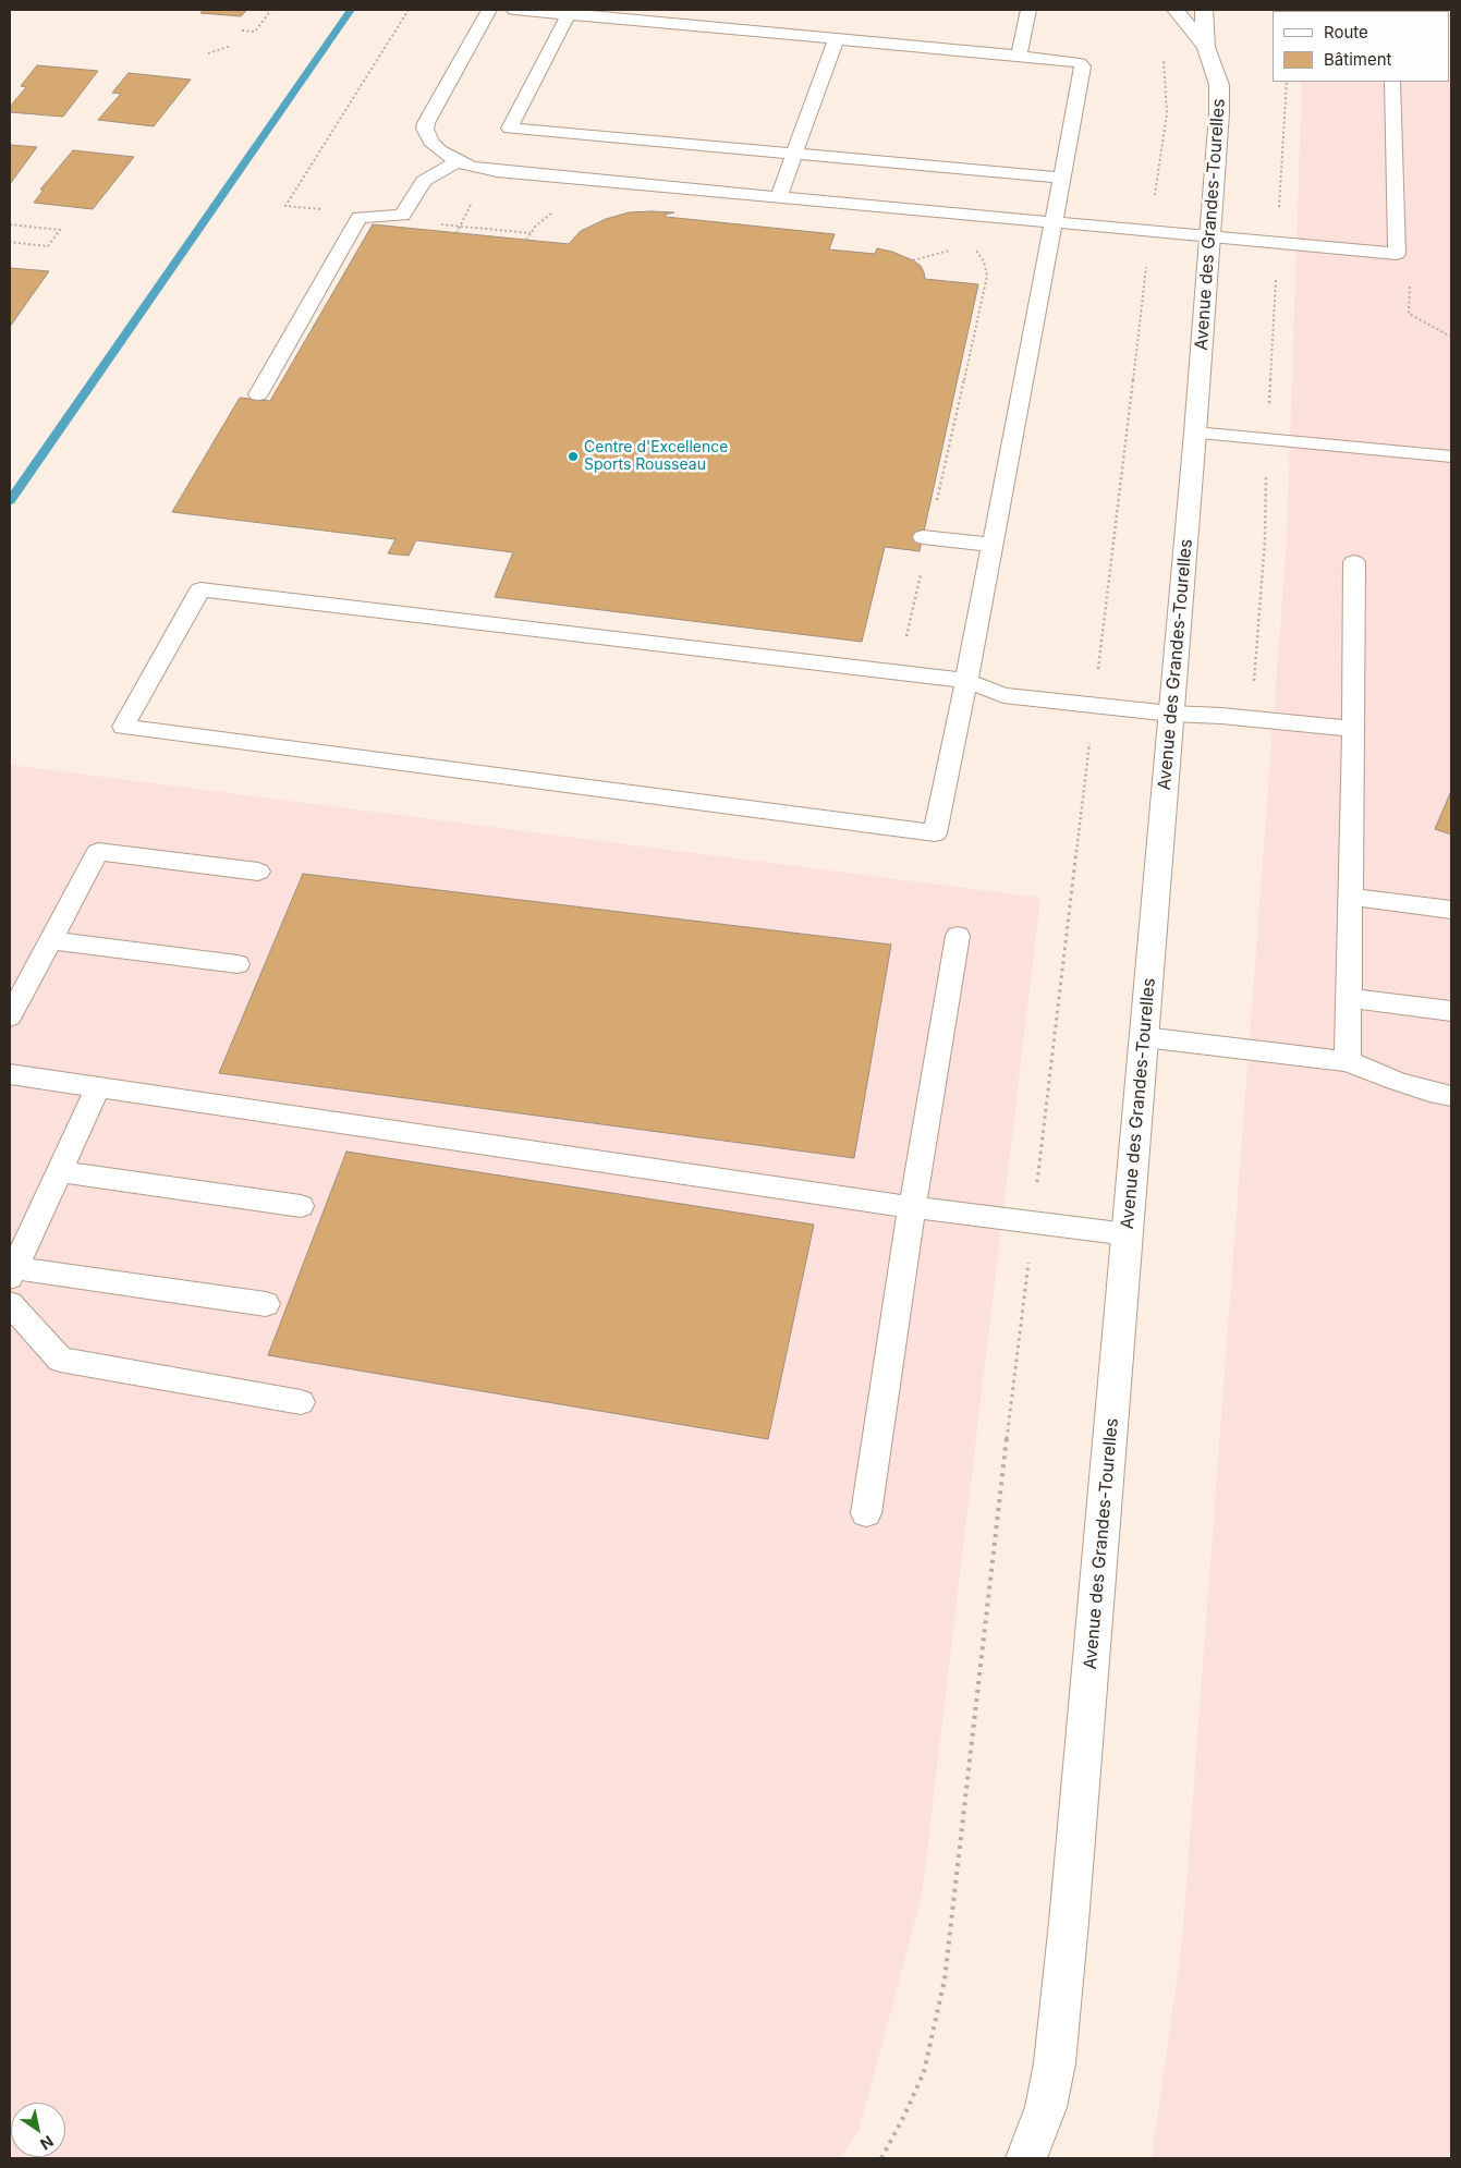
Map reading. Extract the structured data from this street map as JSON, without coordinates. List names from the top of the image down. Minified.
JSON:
{"streets":{"street":["Avenue des Grandes-Tourelles"]},"places":["Centre d'Excellence Sports Rousseau"],"legend":["Route","Bâtiment"],"north":"bottom right"}
